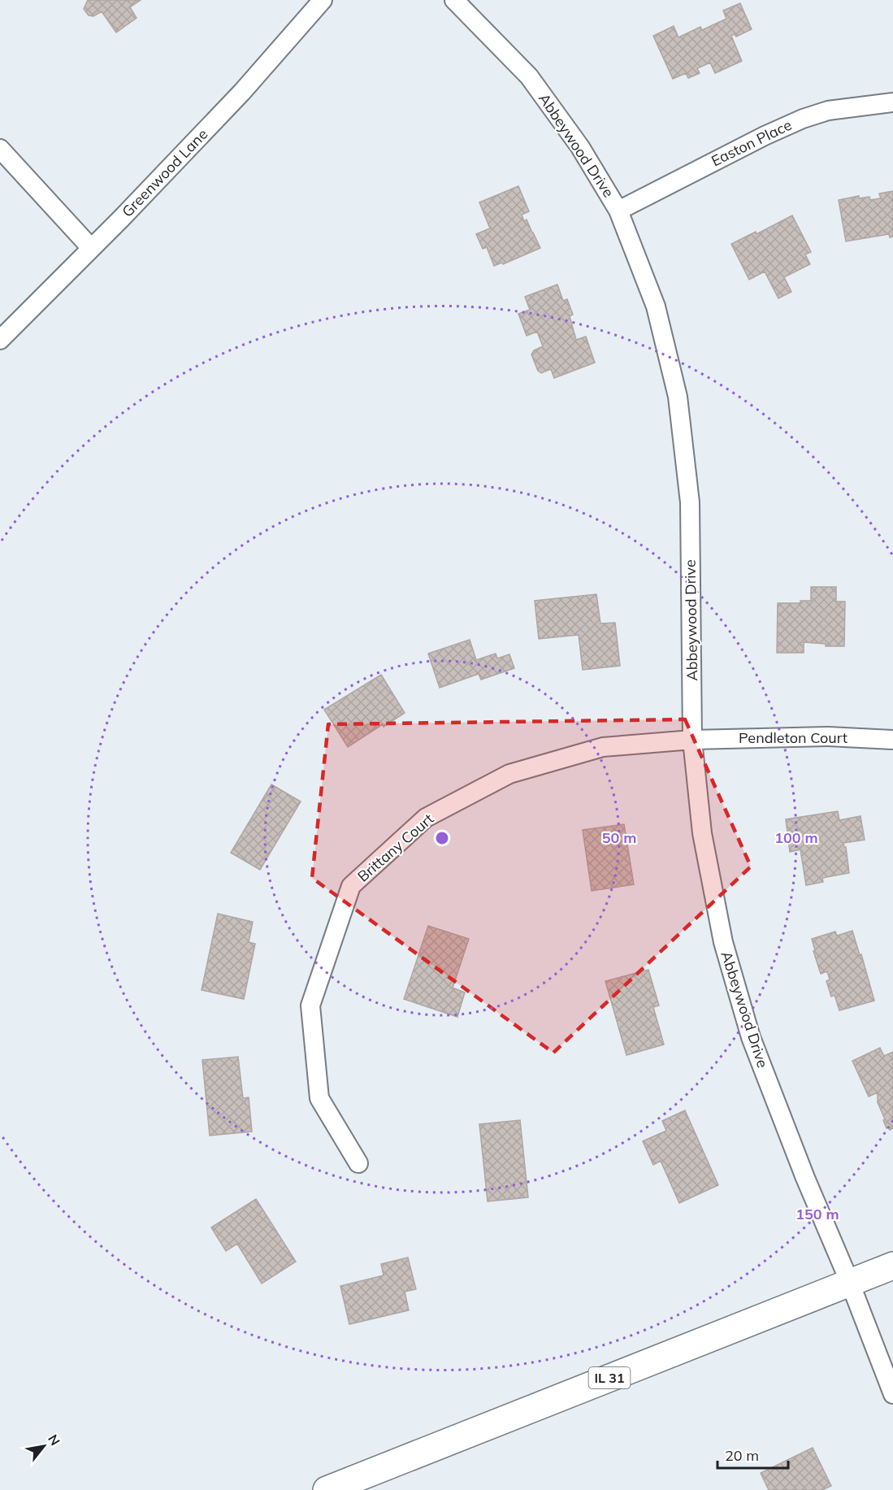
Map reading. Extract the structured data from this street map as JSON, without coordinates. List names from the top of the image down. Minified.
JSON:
{"streets":{"main road":["IL 31"],"street":["Easton Place","Abbeywood Drive","Greenwood Lane","Pendleton Court","Brittany Court"]},"crossings":[["Easton Place","Abbeywood Drive"],["Abbeywood Drive","Pendleton Court"],["Abbeywood Drive","Brittany Court"],["Abbeywood Drive","IL 31"],["Pendleton Court","Brittany Court"]],"scale_bar":"20 m","north":"top right","rings":["50 m","100 m","150 m"]}
